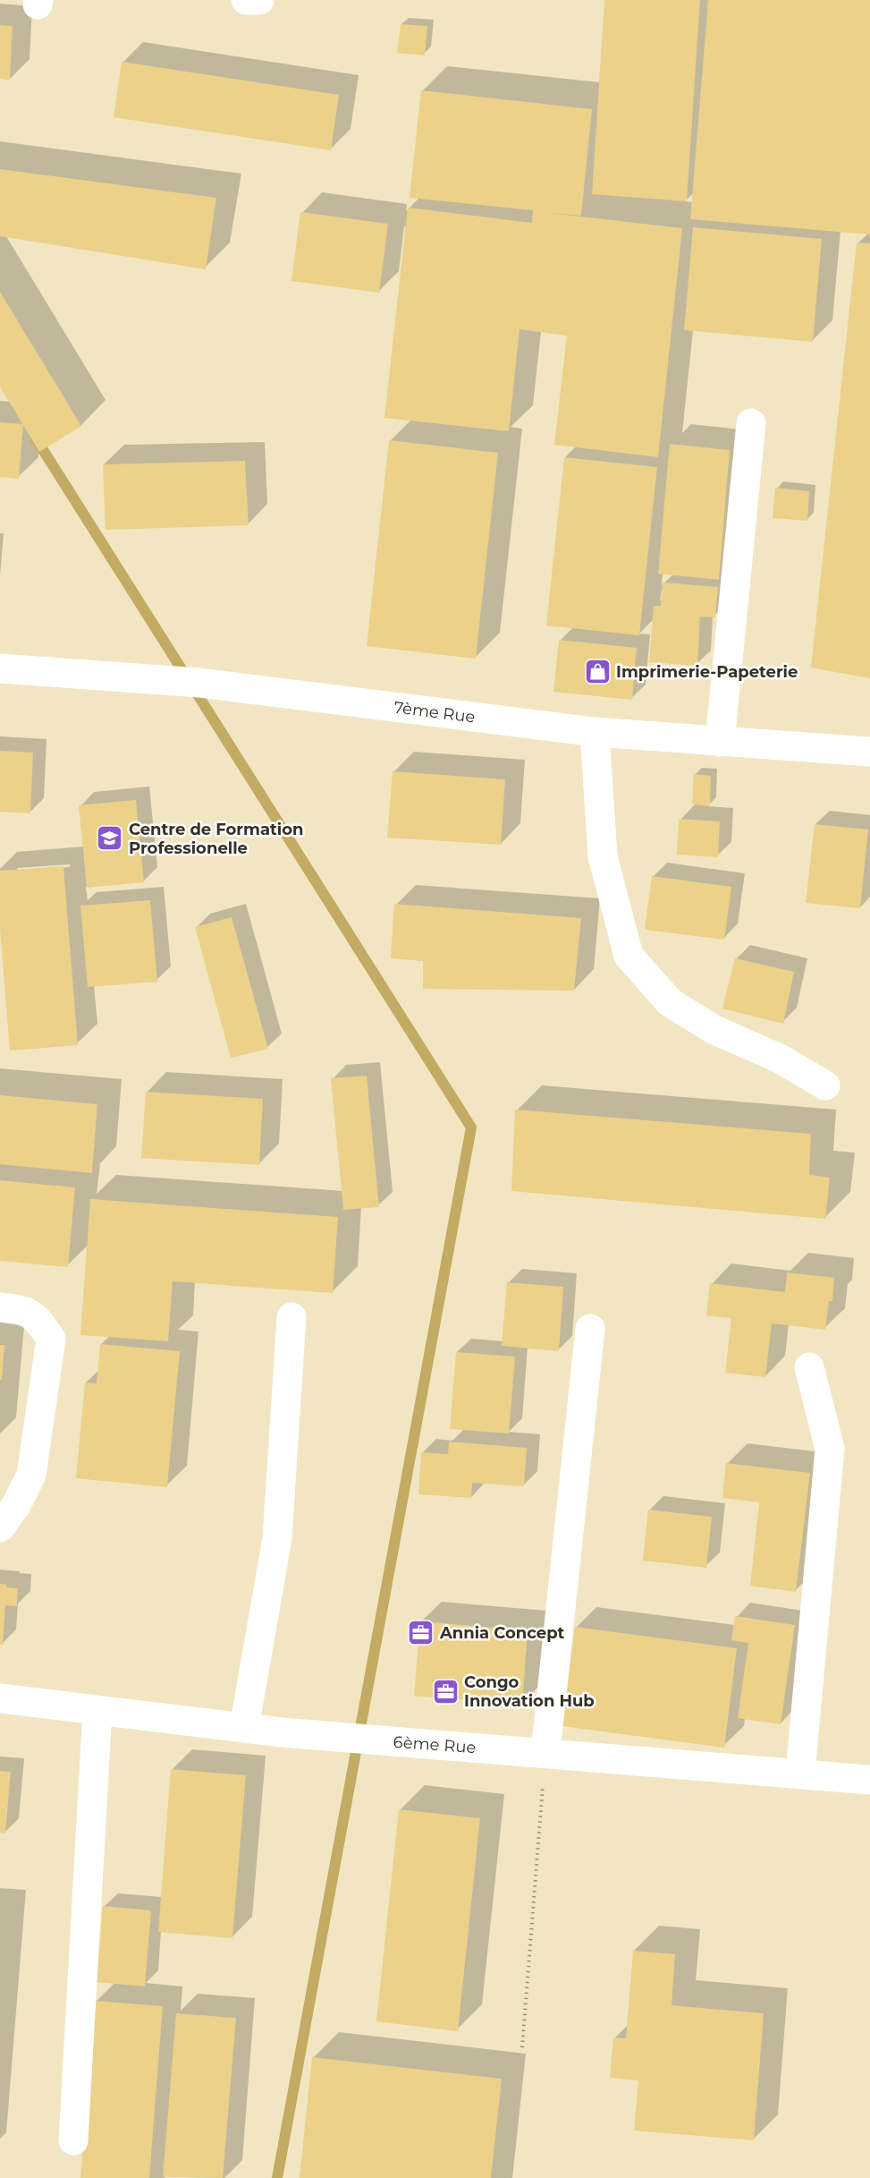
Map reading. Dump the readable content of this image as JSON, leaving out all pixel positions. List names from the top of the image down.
{
  "streets": {
    "street": ["7ème Rue", "6ème Rue"]
  },
  "places": {
    "shop": ["Imprimerie-Papeterie"],
    "school or university": ["Centre de Formation Professionelle"],
    "office": ["Annia Concept", "Congo Innovation Hub"]
  }
}
